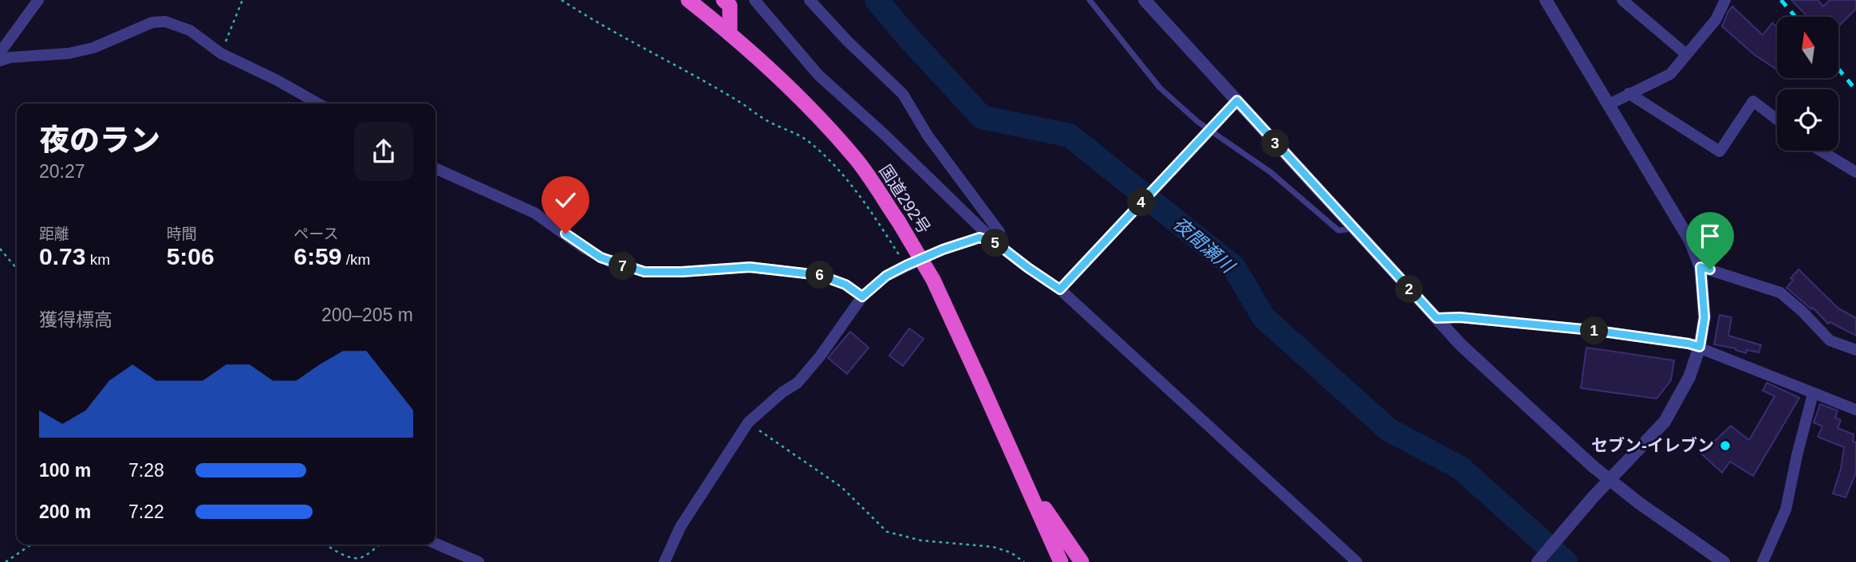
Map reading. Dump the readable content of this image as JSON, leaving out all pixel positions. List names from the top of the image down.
{
  "streets": {
    "highway": ["国道292号"]
  },
  "water": ["夜間瀬川"],
  "places": ["セブン-イレブン"],
  "north": "top",
  "page": {
    "heading": ["夜のラン", "20:27"],
    "pins": [
      "3",
      "4",
      "5",
      "7",
      "6",
      "2",
      "1"
    ],
    "stats": [
      ["距離", "0.73 km"],
      ["時間", "5:06"],
      ["ペース", "6:59 /km"]
    ],
    "chart": ["獲得標高", "200–205 m"],
    "list": [
      {
        "name": "100 m",
        "note": "7:28"
      },
      {
        "name": "200 m",
        "note": "7:22"
      }
    ]
  }
}
